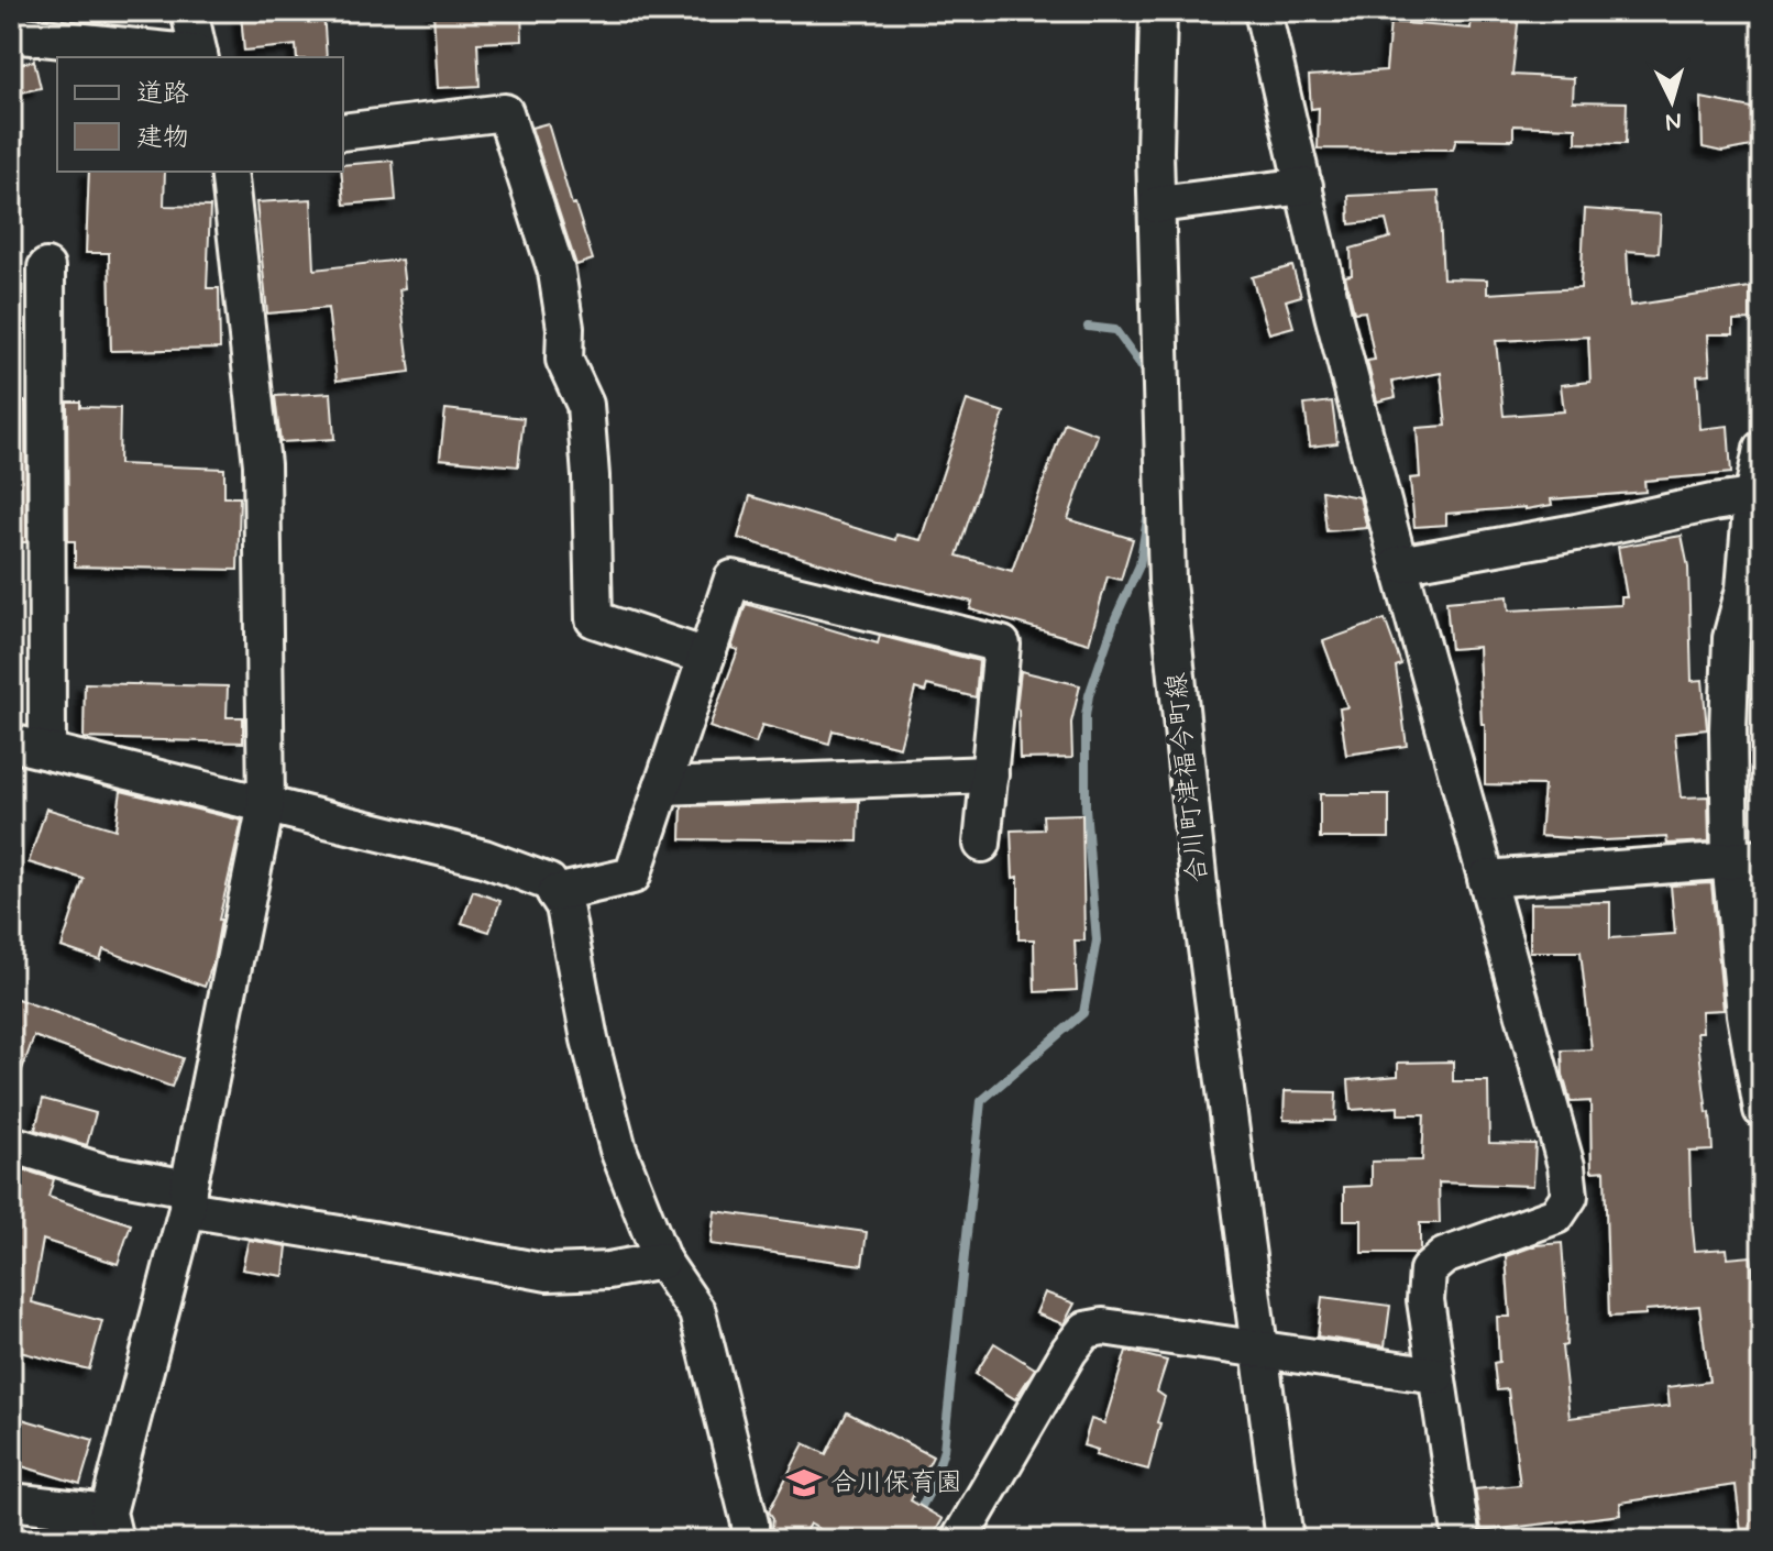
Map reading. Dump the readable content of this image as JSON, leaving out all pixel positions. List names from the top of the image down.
{
  "streets": {
    "street": ["合川町津福今町線"]
  },
  "places": {
    "school or university": ["合川保育園"]
  },
  "legend": ["道路", "建物"],
  "north": "bottom"
}
